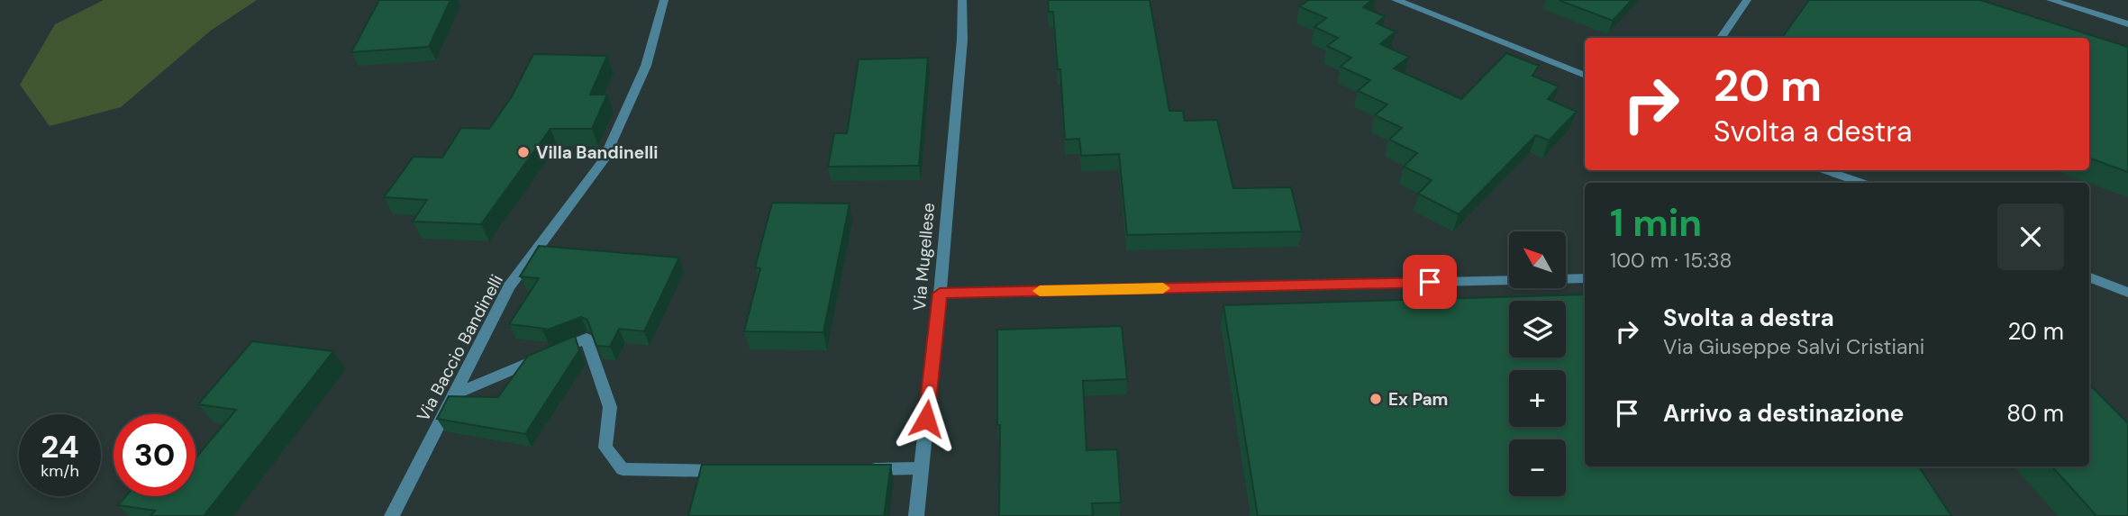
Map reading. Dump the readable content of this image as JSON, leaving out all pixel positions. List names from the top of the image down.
{
  "streets": {
    "street": ["Via Mugellese", "Via Baccio Bandinelli"]
  },
  "places": ["Villa Bandinelli", "Ex Pam"],
  "north": "top left",
  "page": {
    "turn": ["20 m", "Svolta a destra"],
    "heading": ["1 min", "100 m · 15:38"],
    "map_buttons": ["+", "−"],
    "list": [
      {
        "name": "Svolta a destra",
        "note": "Via Giuseppe Salvi Cristiani",
        "value": "20 m"
      },
      {
        "name": "Arrivo a destinazione",
        "value": "80 m"
      }
    ],
    "speed": "24 km/h",
    "limit": "30"
  }
}
